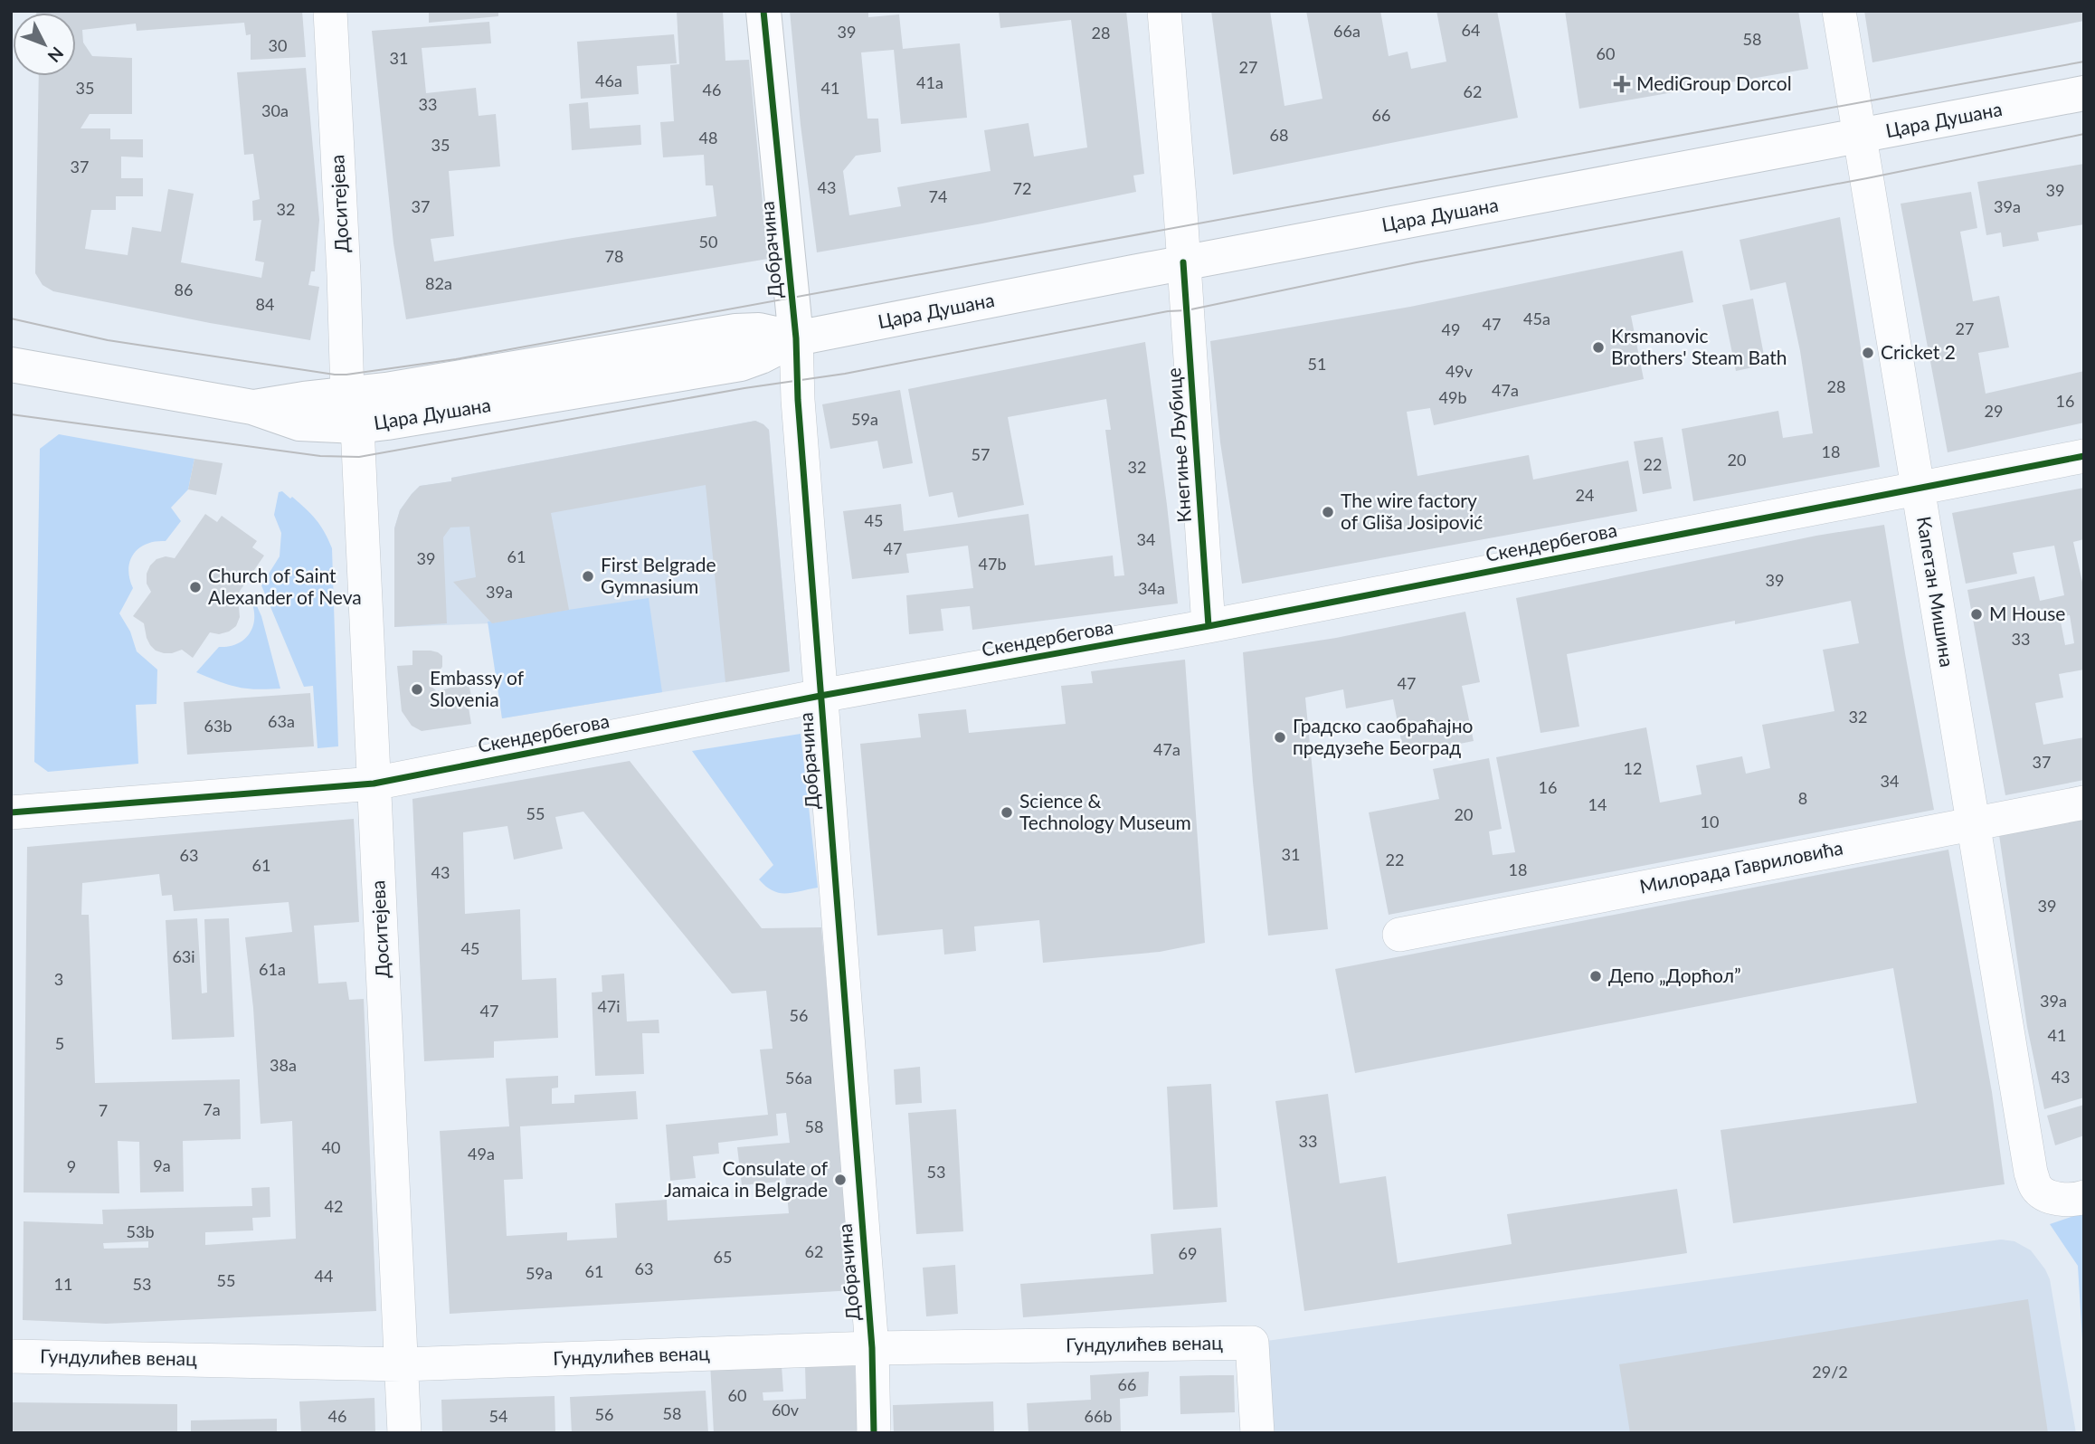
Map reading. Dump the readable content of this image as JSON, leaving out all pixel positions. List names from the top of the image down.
{
  "streets": {
    "main road": ["Цара Душана", "Добрачина"],
    "street": [
      "Доситејева",
      "Кнегиње Љубице",
      "Скендербегова",
      "Капетан Мишина",
      "Милорада Гавриловића",
      "Гундулићев венац"
    ]
  },
  "crossings": [
    ["Цара Душана", "Доситејева"],
    ["Цара Душана", "Добрачина"],
    ["Цара Душана", "Кнегиње Љубице"],
    ["Цара Душана", "Капетан Мишина"],
    ["Доситејева", "Скендербегова"],
    ["Доситејева", "Гундулићев венац"],
    ["Добрачина", "Скендербегова"],
    ["Добрачина", "Гундулићев венац"],
    ["Кнегиње Љубице", "Скендербегова"],
    ["Скендербегова", "Капетан Мишина"],
    ["Капетан Мишина", "Милорада Гавриловића"]
  ],
  "places": {
    "health": ["MediGroup Dorcol"],
    "other": [
      "Krsmanovic Brothers' Steam Bath",
      "Cricket 2",
      "The wire factory of Gliša Josipović",
      "First Belgrade Gymnasium",
      "Church of Saint Alexander of Neva",
      "M House",
      "Embassy of Slovenia",
      "Градско саобраћајно предузеће Београд",
      "Science & Technology Museum",
      "Депо „Дорћол”",
      "Consulate of Jamaica in Belgrade"
    ]
  },
  "house_numbers": [
    "64",
    "66a",
    "39",
    "28",
    "58",
    "30",
    "60",
    "31",
    "27",
    "46a",
    "41a",
    "35",
    "41",
    "46",
    "62",
    "33",
    "30a",
    "66",
    "68",
    "48",
    "35",
    "37",
    "43",
    "72",
    "39",
    "74",
    "37",
    "39a",
    "32",
    "50",
    "78",
    "82a",
    "86",
    "84",
    "45a",
    "47",
    "27",
    "49",
    "51",
    "49v",
    "28",
    "47a",
    "49b",
    "16",
    "29",
    "59a",
    "18",
    "57",
    "20",
    "22",
    "32",
    "24",
    "45",
    "34",
    "47",
    "61",
    "39",
    "47b",
    "39",
    "34a",
    "39a",
    "33",
    "47",
    "32",
    "63a",
    "63b",
    "47a",
    "37",
    "12",
    "34",
    "16",
    "8",
    "14",
    "55",
    "20",
    "10",
    "31",
    "63",
    "22",
    "61",
    "18",
    "43",
    "39",
    "45",
    "63i",
    "61a",
    "3",
    "39a",
    "47i",
    "47",
    "56",
    "41",
    "5",
    "38a",
    "43",
    "56a",
    "7a",
    "7",
    "58",
    "33",
    "40",
    "49a",
    "9a",
    "9",
    "53",
    "42",
    "53b",
    "62",
    "69",
    "65",
    "63",
    "61",
    "59a",
    "44",
    "55",
    "11",
    "53",
    "29/2",
    "66",
    "60",
    "60v",
    "58",
    "56",
    "46",
    "54",
    "66b"
  ],
  "north": "bottom right"
}
